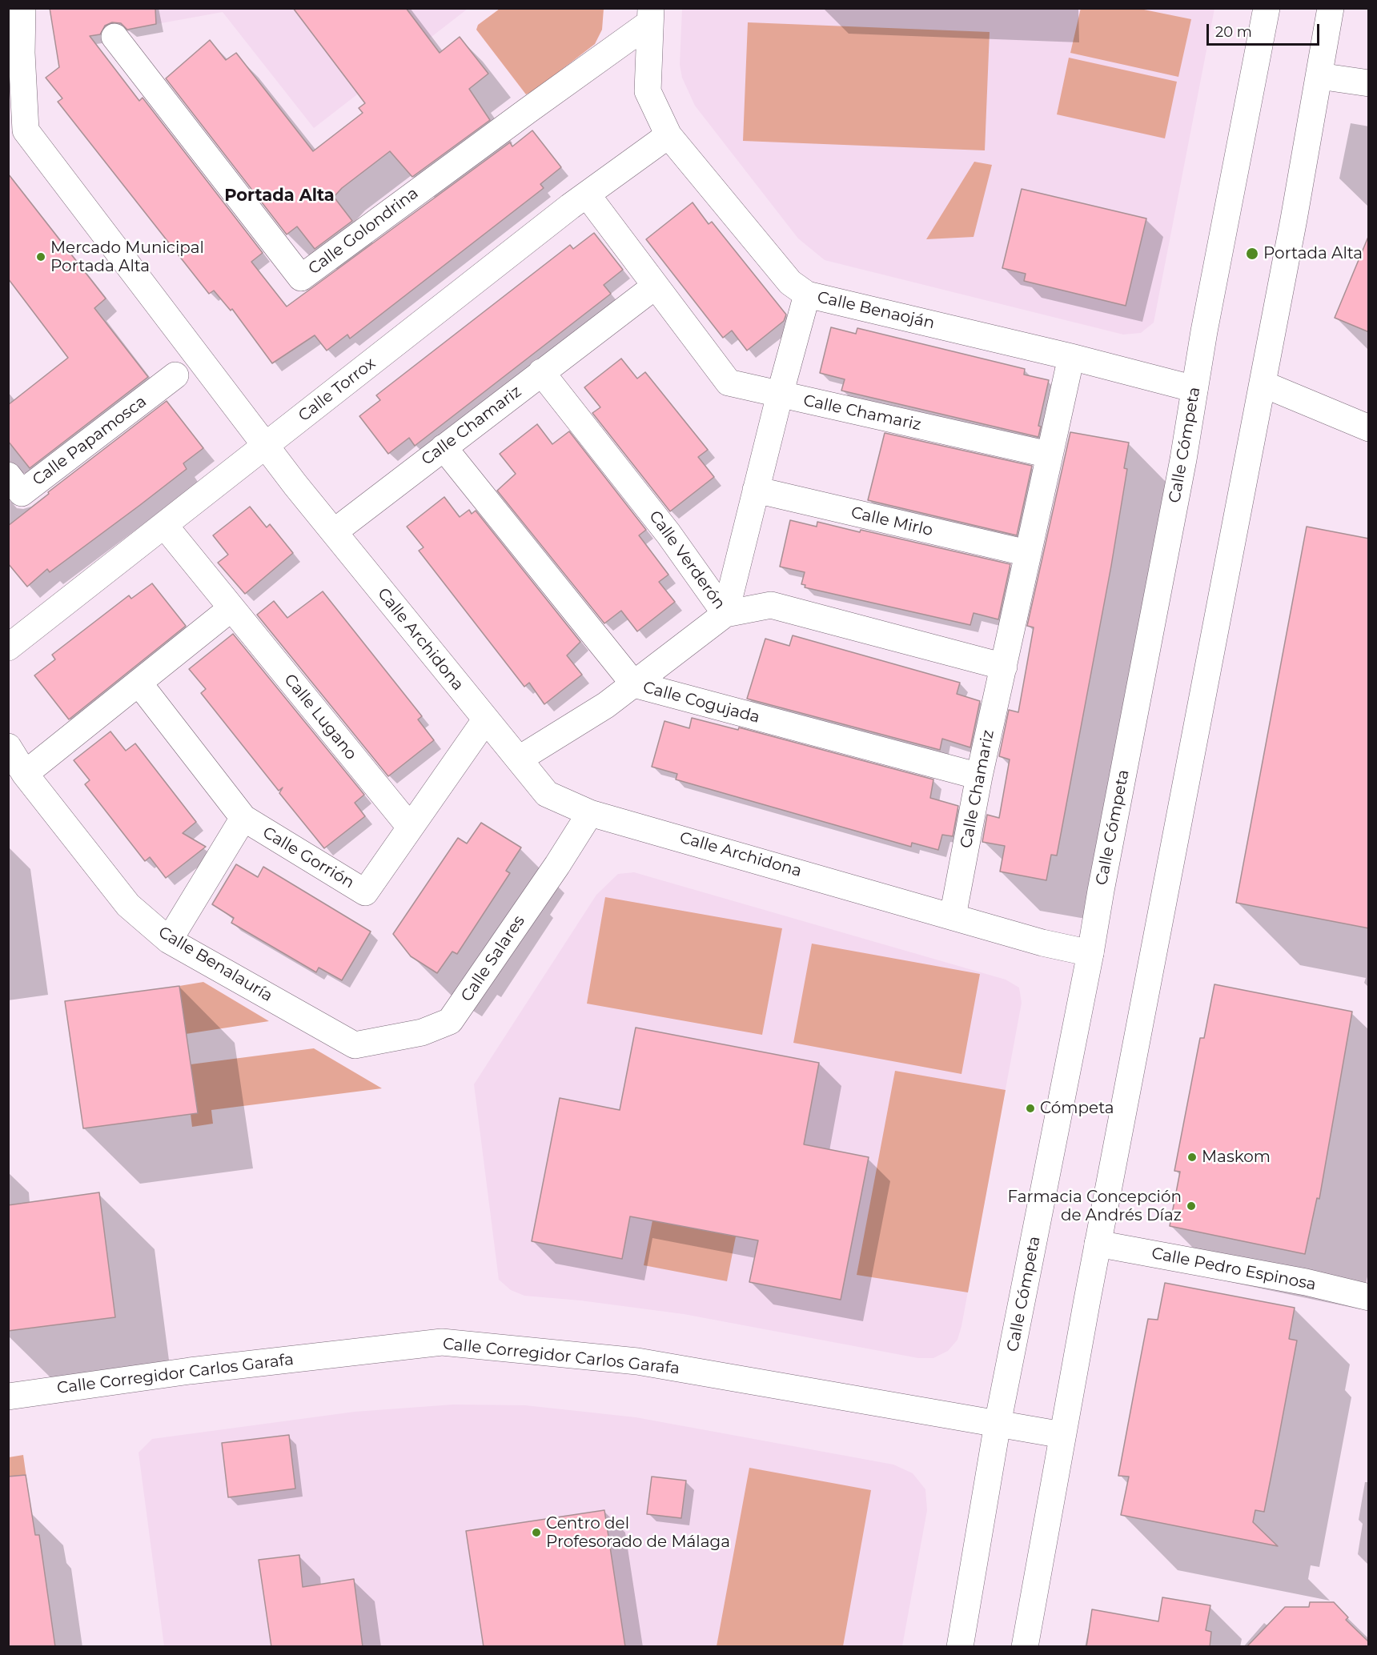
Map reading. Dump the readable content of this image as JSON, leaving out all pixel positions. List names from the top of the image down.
{
  "streets": {
    "street": [
      "Calle Golondrina",
      "Calle Benaoján",
      "Calle Torrox",
      "Calle Chamariz",
      "Calle Papamosca",
      "Calle Cómpeta",
      "Calle Mirlo",
      "Calle Verderón",
      "Calle Archidona",
      "Calle Cogujada",
      "Calle Lugano",
      "Calle Gorrión",
      "Calle Salares",
      "Calle Benalauría",
      "Calle Pedro Espinosa",
      "Calle Corregidor Carlos Garafa"
    ]
  },
  "crossings": [
    ["Calle Golondrina", "Calle Benaoján"],
    ["Calle Benaoján", "Calle Torrox"],
    ["Calle Benaoján", "Calle Cómpeta"],
    ["Calle Torrox", "Calle Archidona"],
    ["Calle Torrox", "Calle Lugano"],
    ["Calle Chamariz", "Calle Mirlo"],
    ["Calle Chamariz", "Calle Verderón"],
    ["Calle Chamariz", "Calle Archidona"],
    ["Calle Chamariz", "Calle Cogujada"],
    ["Calle Cómpeta", "Calle Archidona"],
    ["Calle Cómpeta", "Calle Corregidor Carlos Garafa"],
    ["Calle Archidona", "Calle Gorrión"],
    ["Calle Archidona", "Calle Salares"],
    ["Calle Lugano", "Calle Gorrión"],
    ["Calle Salares", "Calle Benalauría"]
  ],
  "districts": ["Portada Alta"],
  "places": [
    "Portada Alta",
    "Mercado Municipal Portada Alta",
    "Cómpeta",
    "Maskom",
    "Farmacia Concepción de Andrés Díaz",
    "Centro del Profesorado de Málaga"
  ],
  "scale_bar": "20 m"
}
